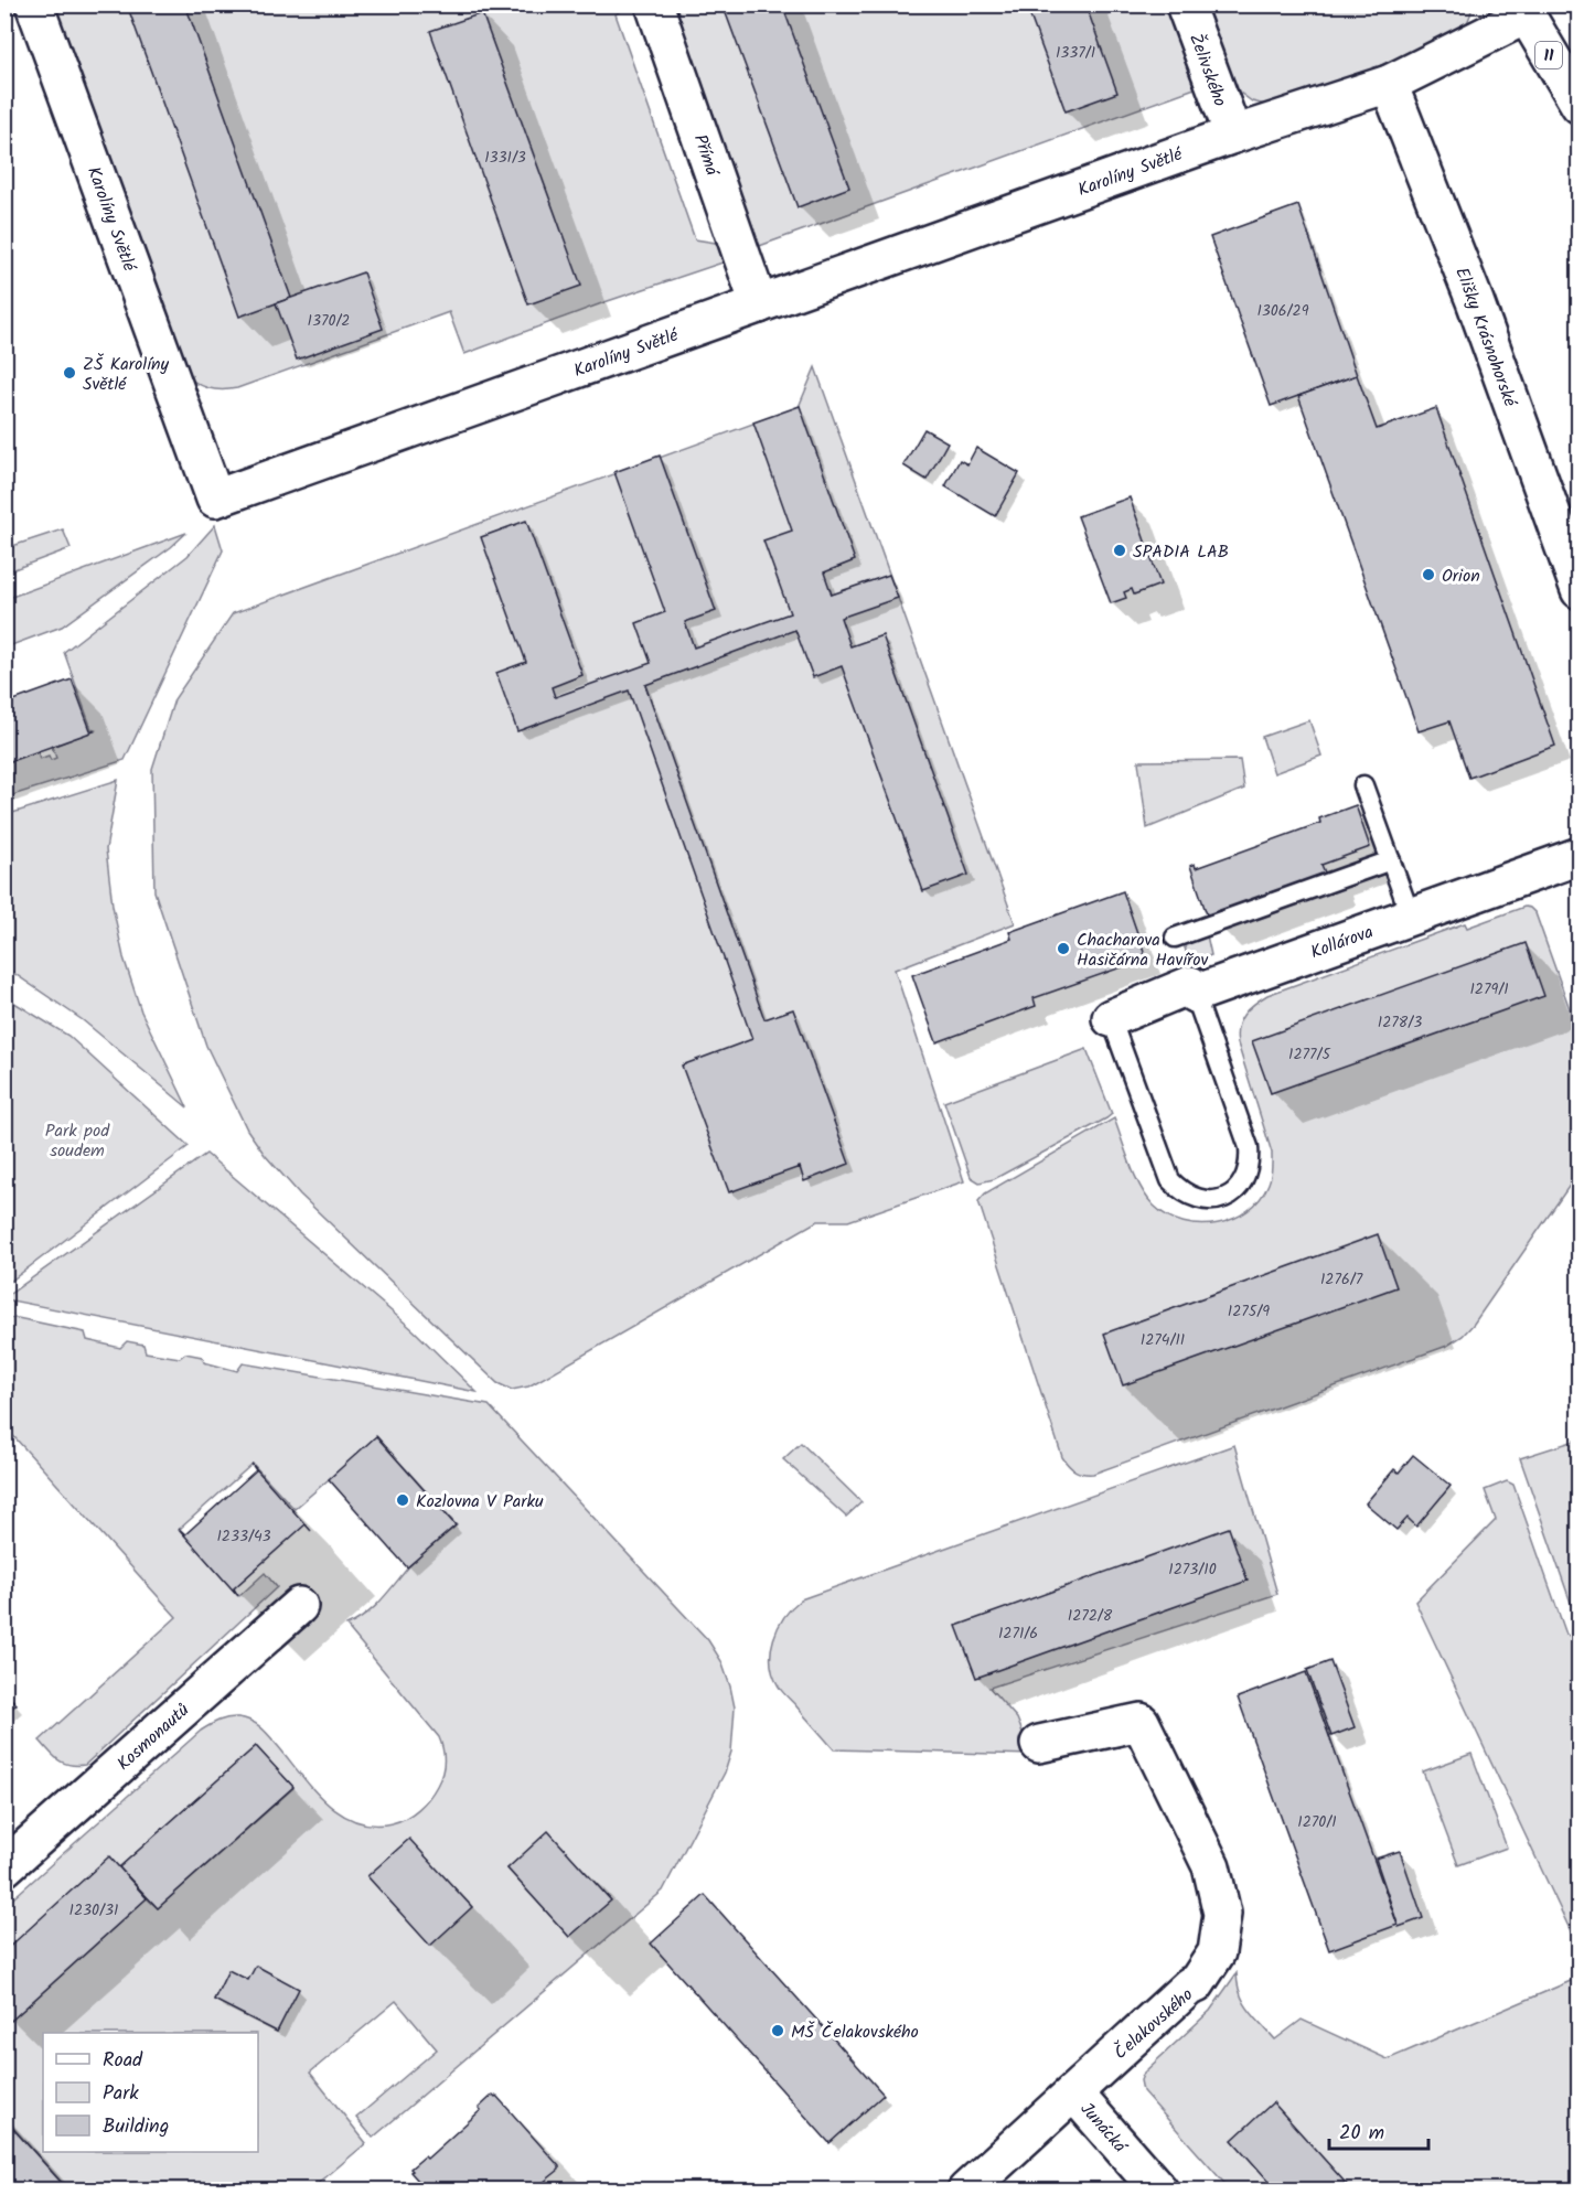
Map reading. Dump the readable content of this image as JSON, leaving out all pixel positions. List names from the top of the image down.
{
  "streets": {
    "street": [
      "11",
      "Želivského",
      "Přímá",
      "Karolíny Světlé",
      "Elišky Krásnohorské",
      "Kollárova",
      "Kosmonautů",
      "Čelakovského",
      "Junácká"
    ]
  },
  "crossings": [
    ["11", "Karolíny Světlé"],
    ["Želivského", "Karolíny Světlé"],
    ["Přímá", "Karolíny Světlé"],
    ["Karolíny Světlé", "Elišky Krásnohorské"],
    ["Čelakovského", "Junácká"]
  ],
  "parks": ["Park pod soudem"],
  "places": [
    "ZŠ Karolíny Světlé",
    "SPADIA LAB",
    "Orion",
    "Chacharova Hasičárna Havířov",
    "Kozlovna V Parku",
    "MŠ Čelakovského"
  ],
  "house_numbers": [
    "1337/1",
    "1331/3",
    "1306/29",
    "1370/2",
    "1279/1",
    "1278/3",
    "1277/5",
    "1276/7",
    "1275/9",
    "1274/11",
    "1233/43",
    "1273/10",
    "1272/8",
    "1271/6",
    "1270/1",
    "1230/31"
  ],
  "legend": ["Road", "Park", "Building"],
  "scale_bar": "20 m"
}
